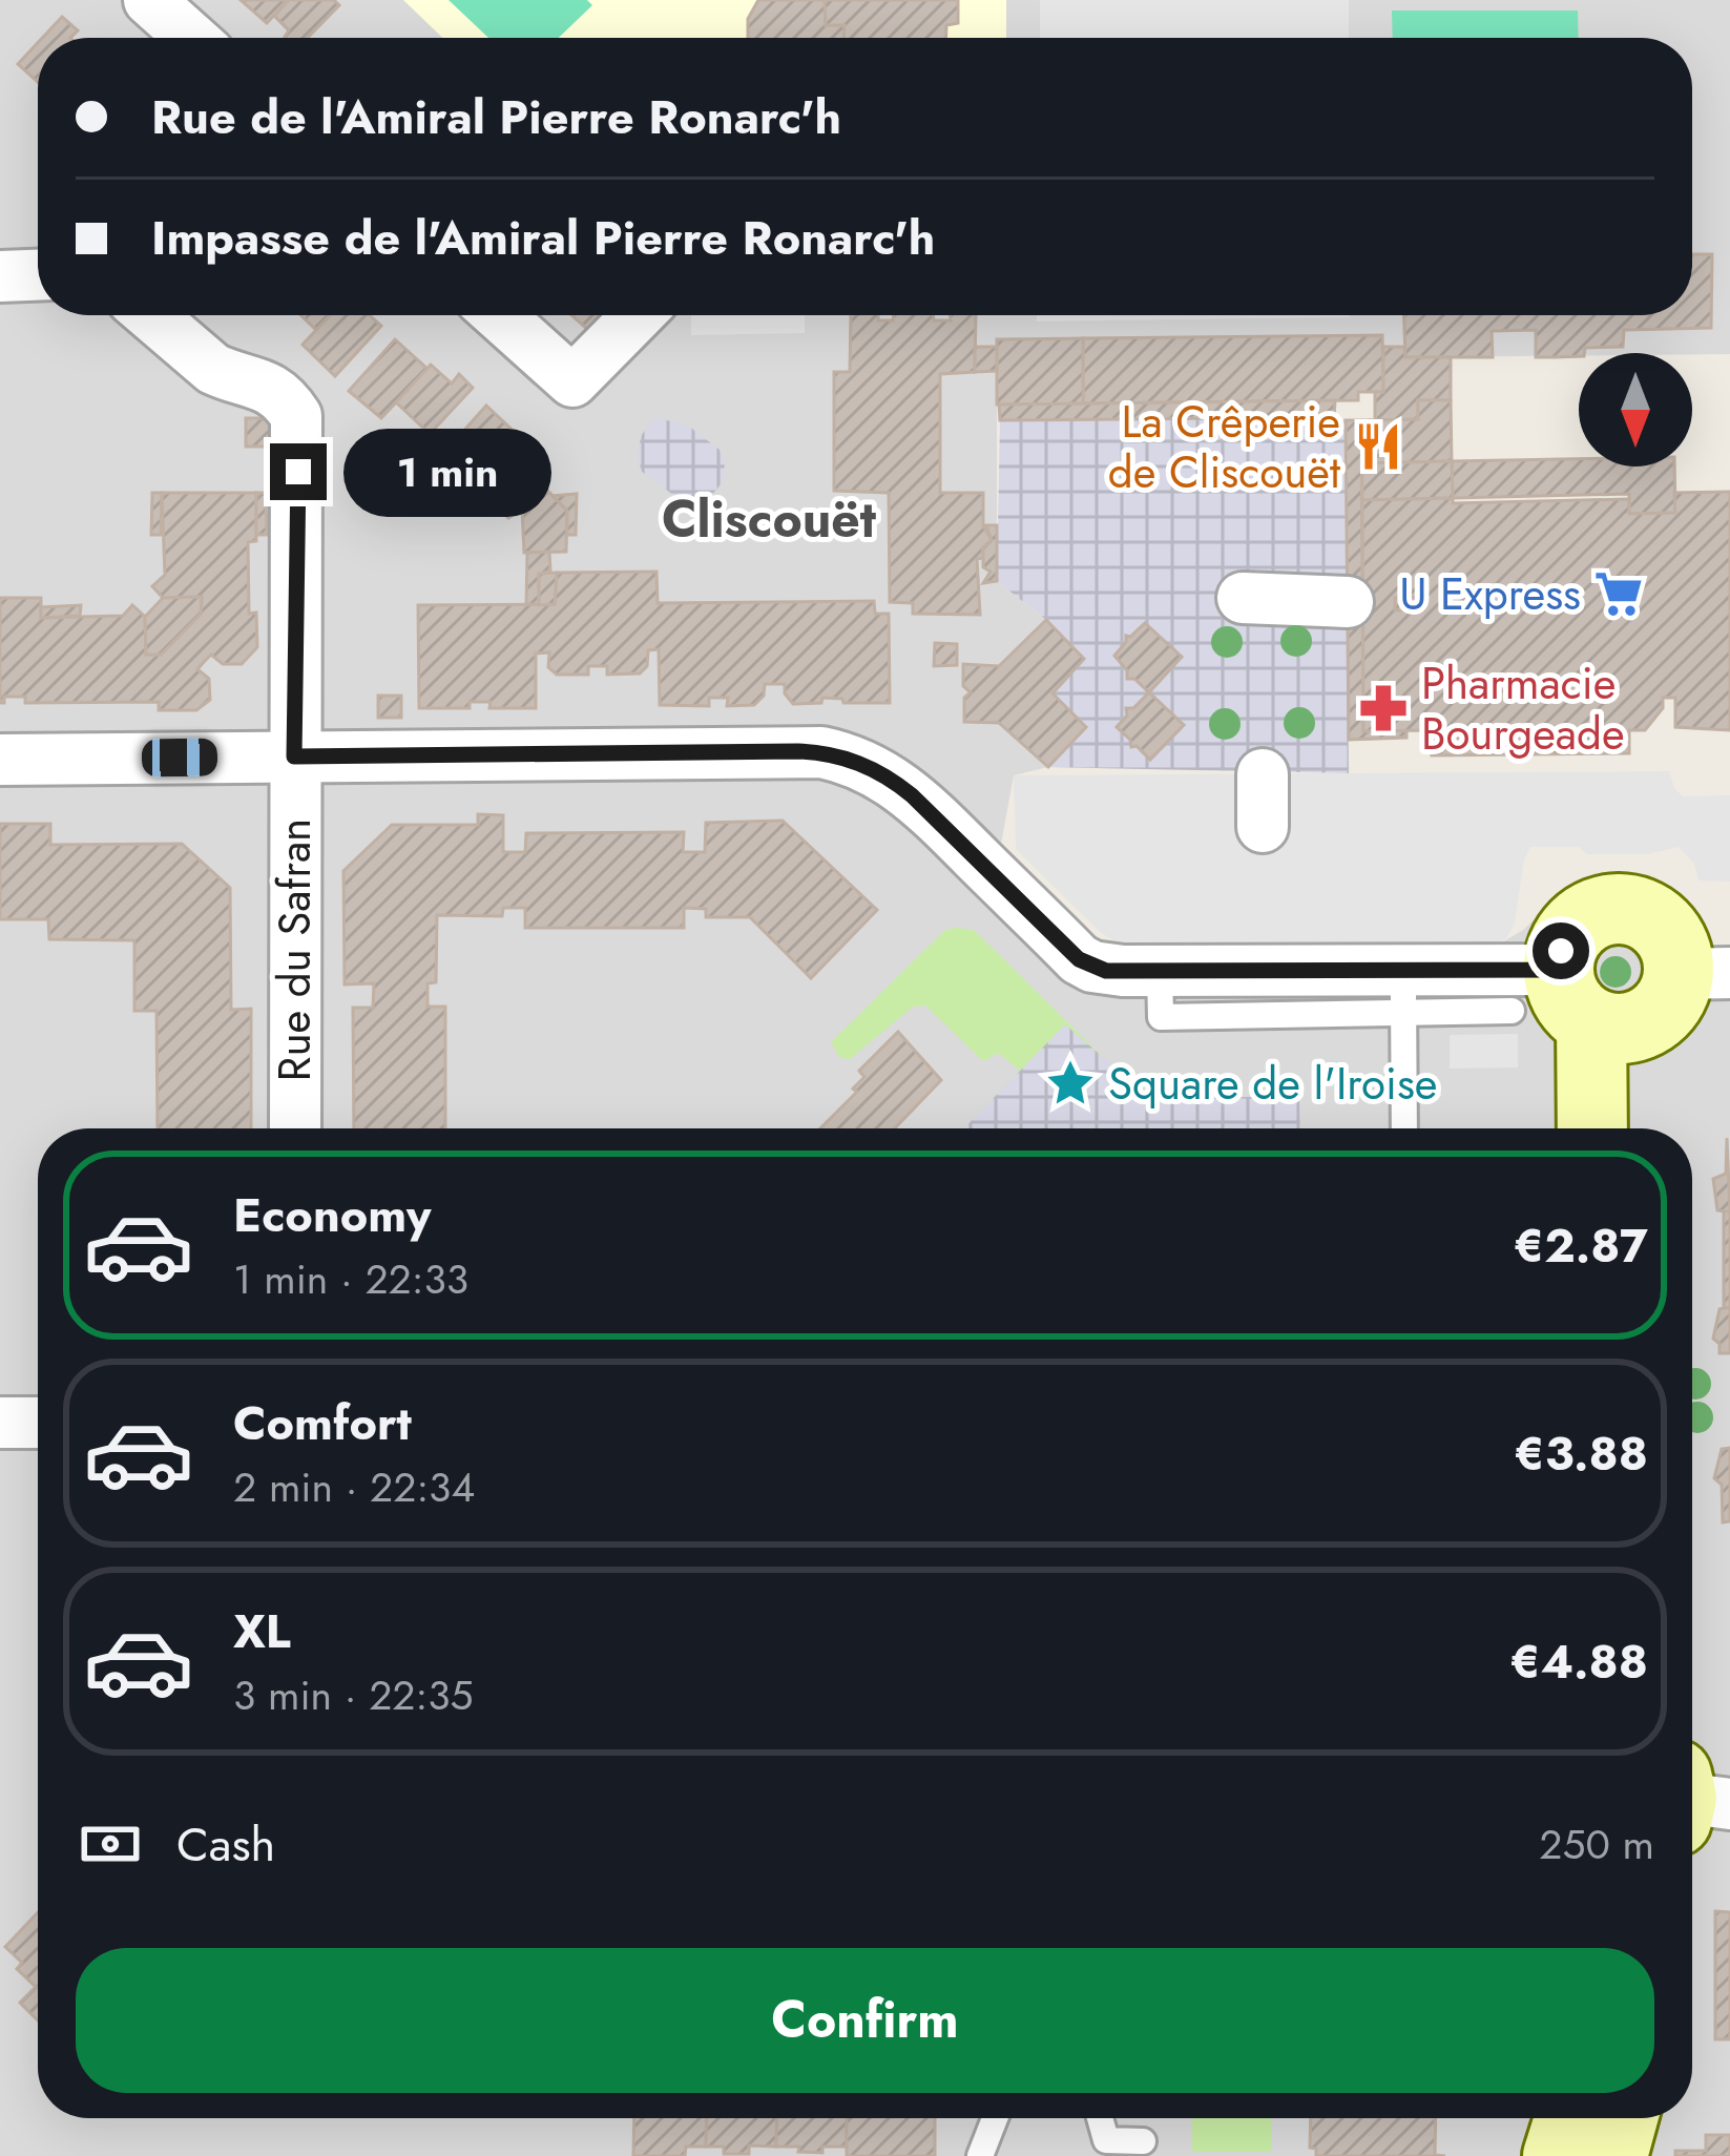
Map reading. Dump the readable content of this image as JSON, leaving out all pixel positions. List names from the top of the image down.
{
  "streets": {
    "street": ["Rue du Safran"]
  },
  "districts": ["Cliscouët"],
  "places": {
    "restaurant": ["La Crêperie de Cliscouët"],
    "supermarket": ["U Express"],
    "pharmacy": ["Pharmacie Bourgeade"],
    "place": ["Square de l'Iroise"]
  },
  "north": "bottom",
  "page": {
    "banner": ["Rue de l'Amiral Pierre Ronarc'h", "Impasse de l'Amiral Pierre Ronarc'h"],
    "bubble": "1 min",
    "list": [
      {
        "name": "Economy",
        "note": "1 min · 22:33",
        "value": "€2.87"
      },
      {
        "name": "Comfort",
        "note": "2 min · 22:34",
        "value": "€3.88"
      },
      {
        "name": "XL",
        "note": "3 min · 22:35",
        "value": "€4.88"
      }
    ],
    "pay": ["Cash", "250 m"],
    "buttons": "Confirm"
  }
}
